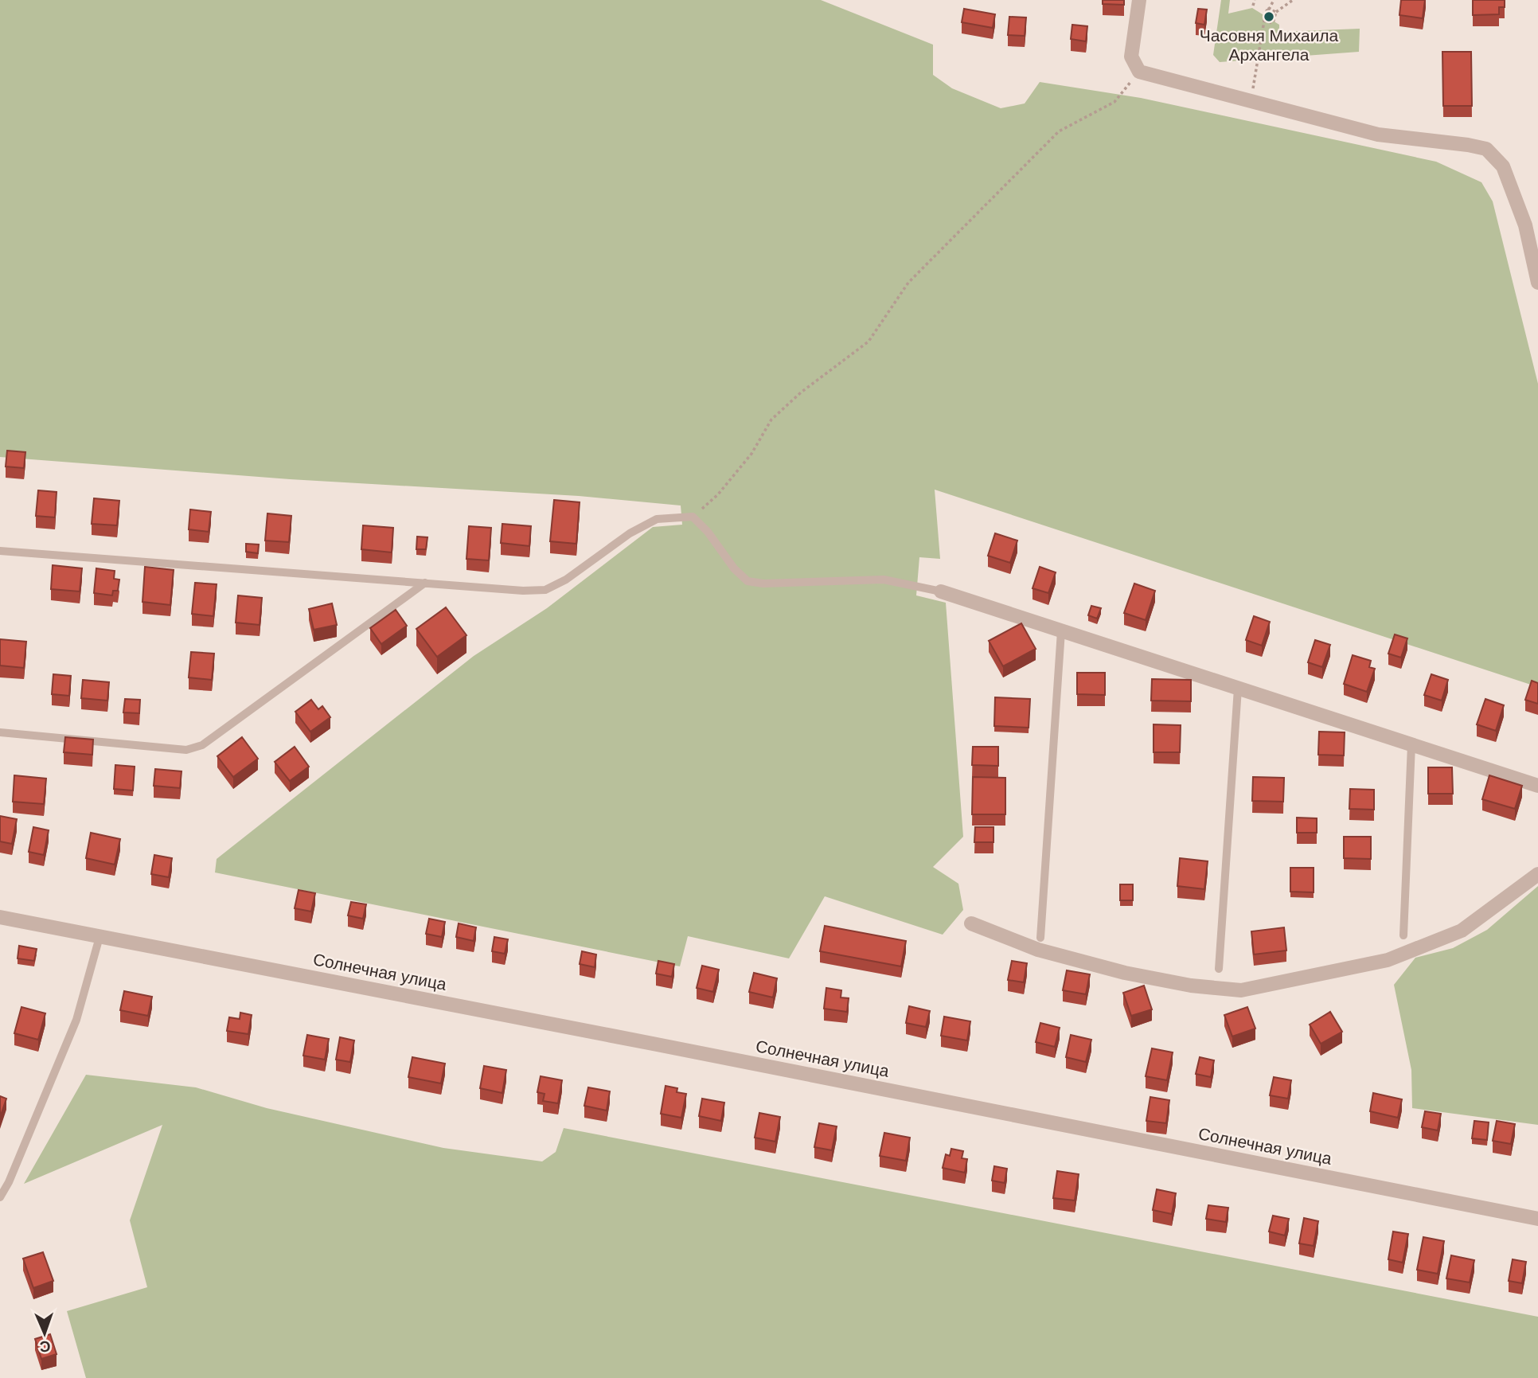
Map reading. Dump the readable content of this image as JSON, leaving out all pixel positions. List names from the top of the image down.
{
  "streets": {
    "street": ["Солнечная улица"]
  },
  "places": ["Часовня Михаила Архангела"],
  "north": "bottom"
}
